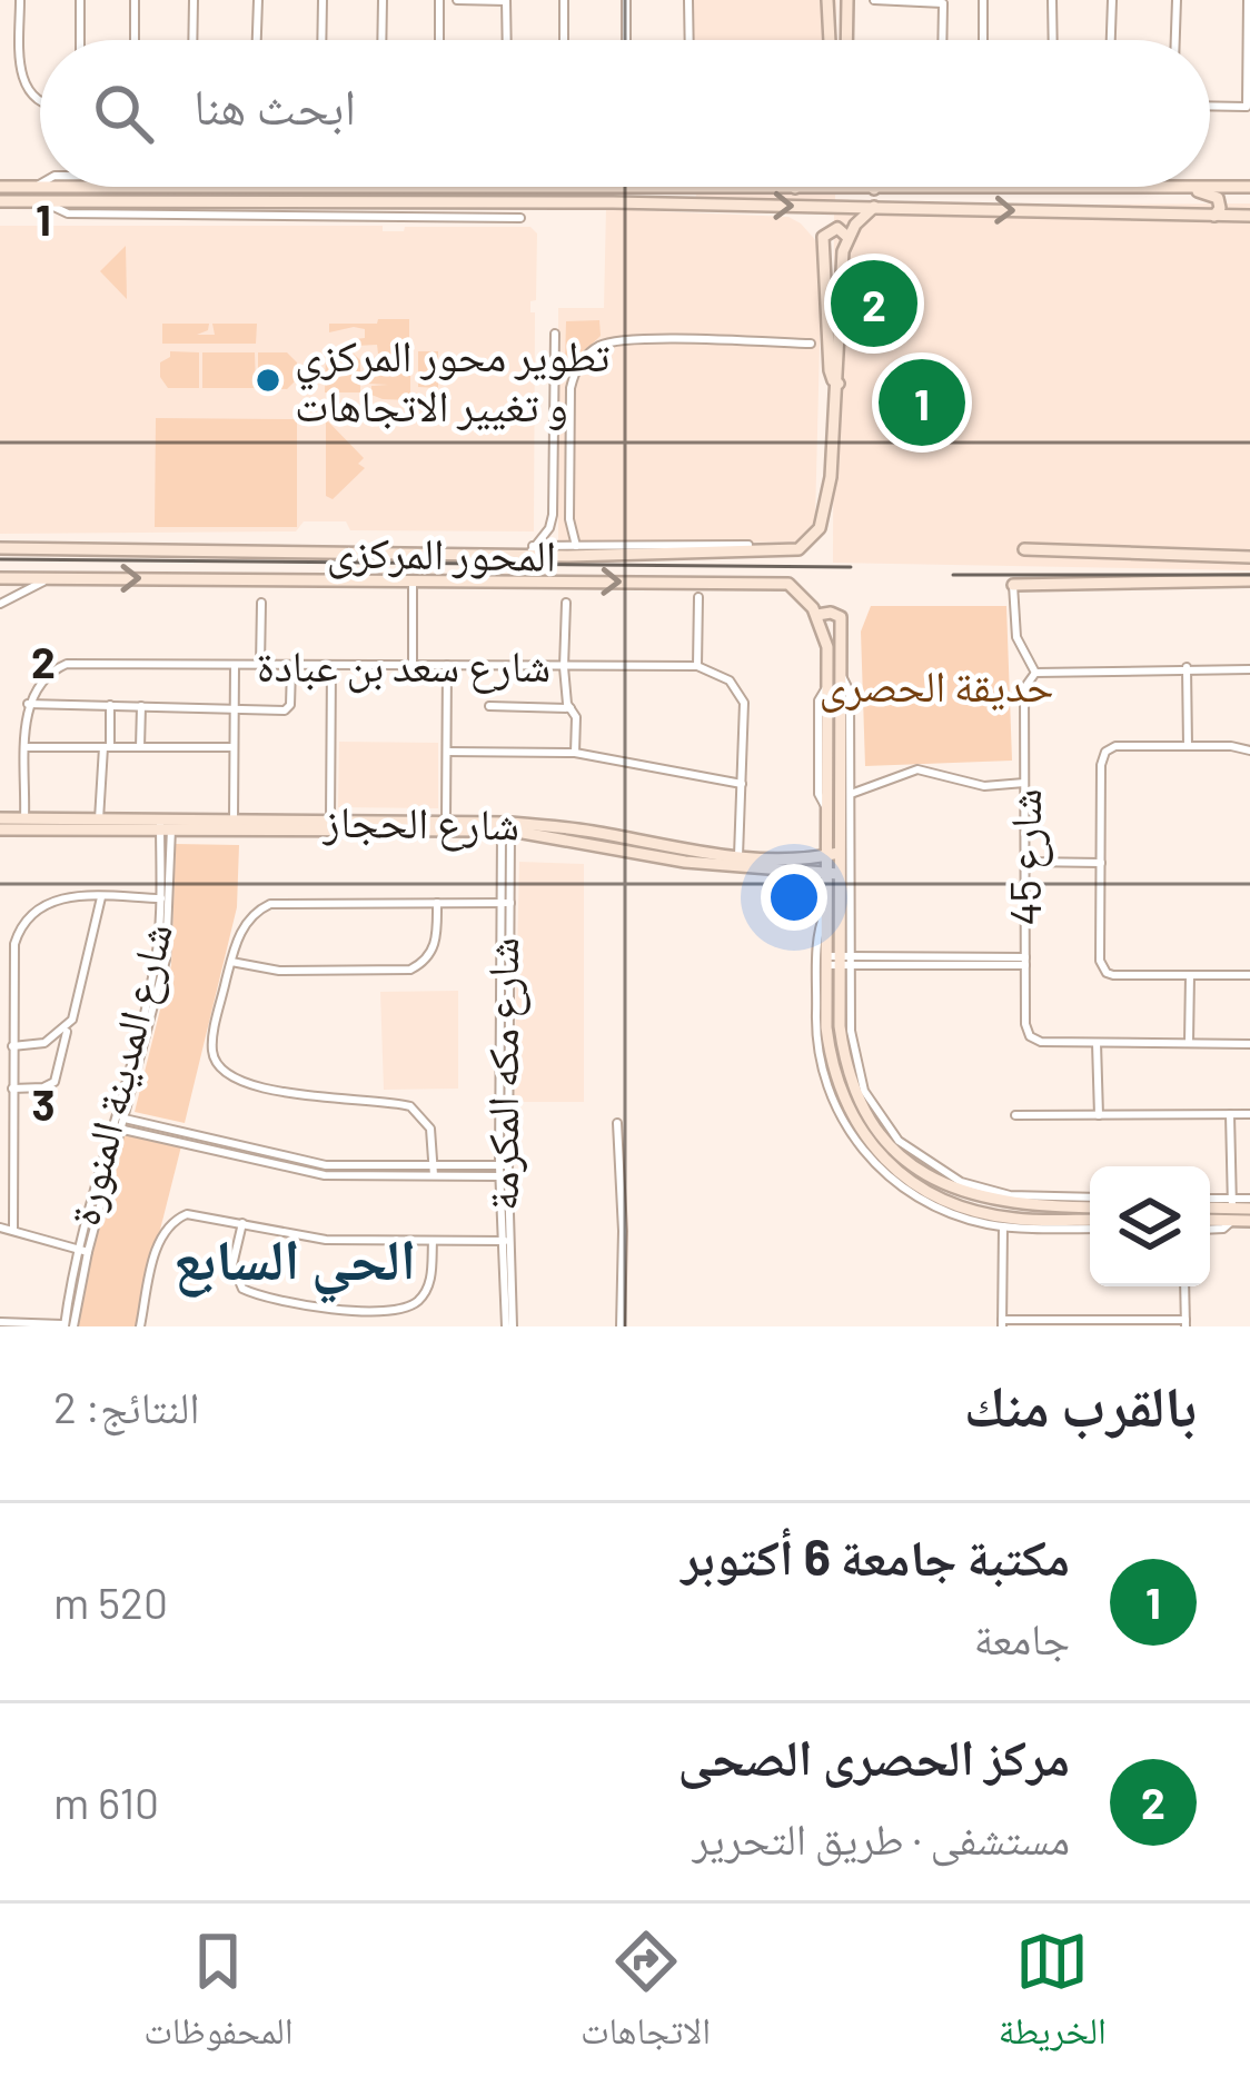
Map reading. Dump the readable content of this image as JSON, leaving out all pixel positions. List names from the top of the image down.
{
  "streets": {
    "main road": ["المحور المركزى", "شارع الحجاز"],
    "street": [
      "شارع سعد بن عبادة",
      "شارع 45",
      "شارع المدينة المنورة",
      "شارع مكه المكرمة"
    ]
  },
  "crossings": [
    ["شارع الحجاز", "شارع المدينة المنورة"],
    ["شارع الحجاز", "شارع مكه المكرمة"]
  ],
  "districts": ["الحي السابع"],
  "parks": ["حديقة الحصرى"],
  "places": ["تطوير محور المركزي و تغيير الاتجاهات"],
  "page": {
    "search": "ابحث هنا",
    "pins": ["2", "1"],
    "heading": ["بالقرب منك", "النتائج: 2"],
    "list": [
      {
        "mark": "1",
        "name": "مكتبة جامعة 6 أكتوبر",
        "note": "جامعة",
        "value": "520 m"
      },
      {
        "mark": "2",
        "name": "مركز الحصرى الصحى",
        "note": "مستشفى · طريق التحرير",
        "value": "610 m"
      }
    ],
    "nav": ["الخريطة", "الاتجاهات", "المحفوظات"]
  },
  "grid": {
    "rows": ["1", "2", "3"]
  }
}
